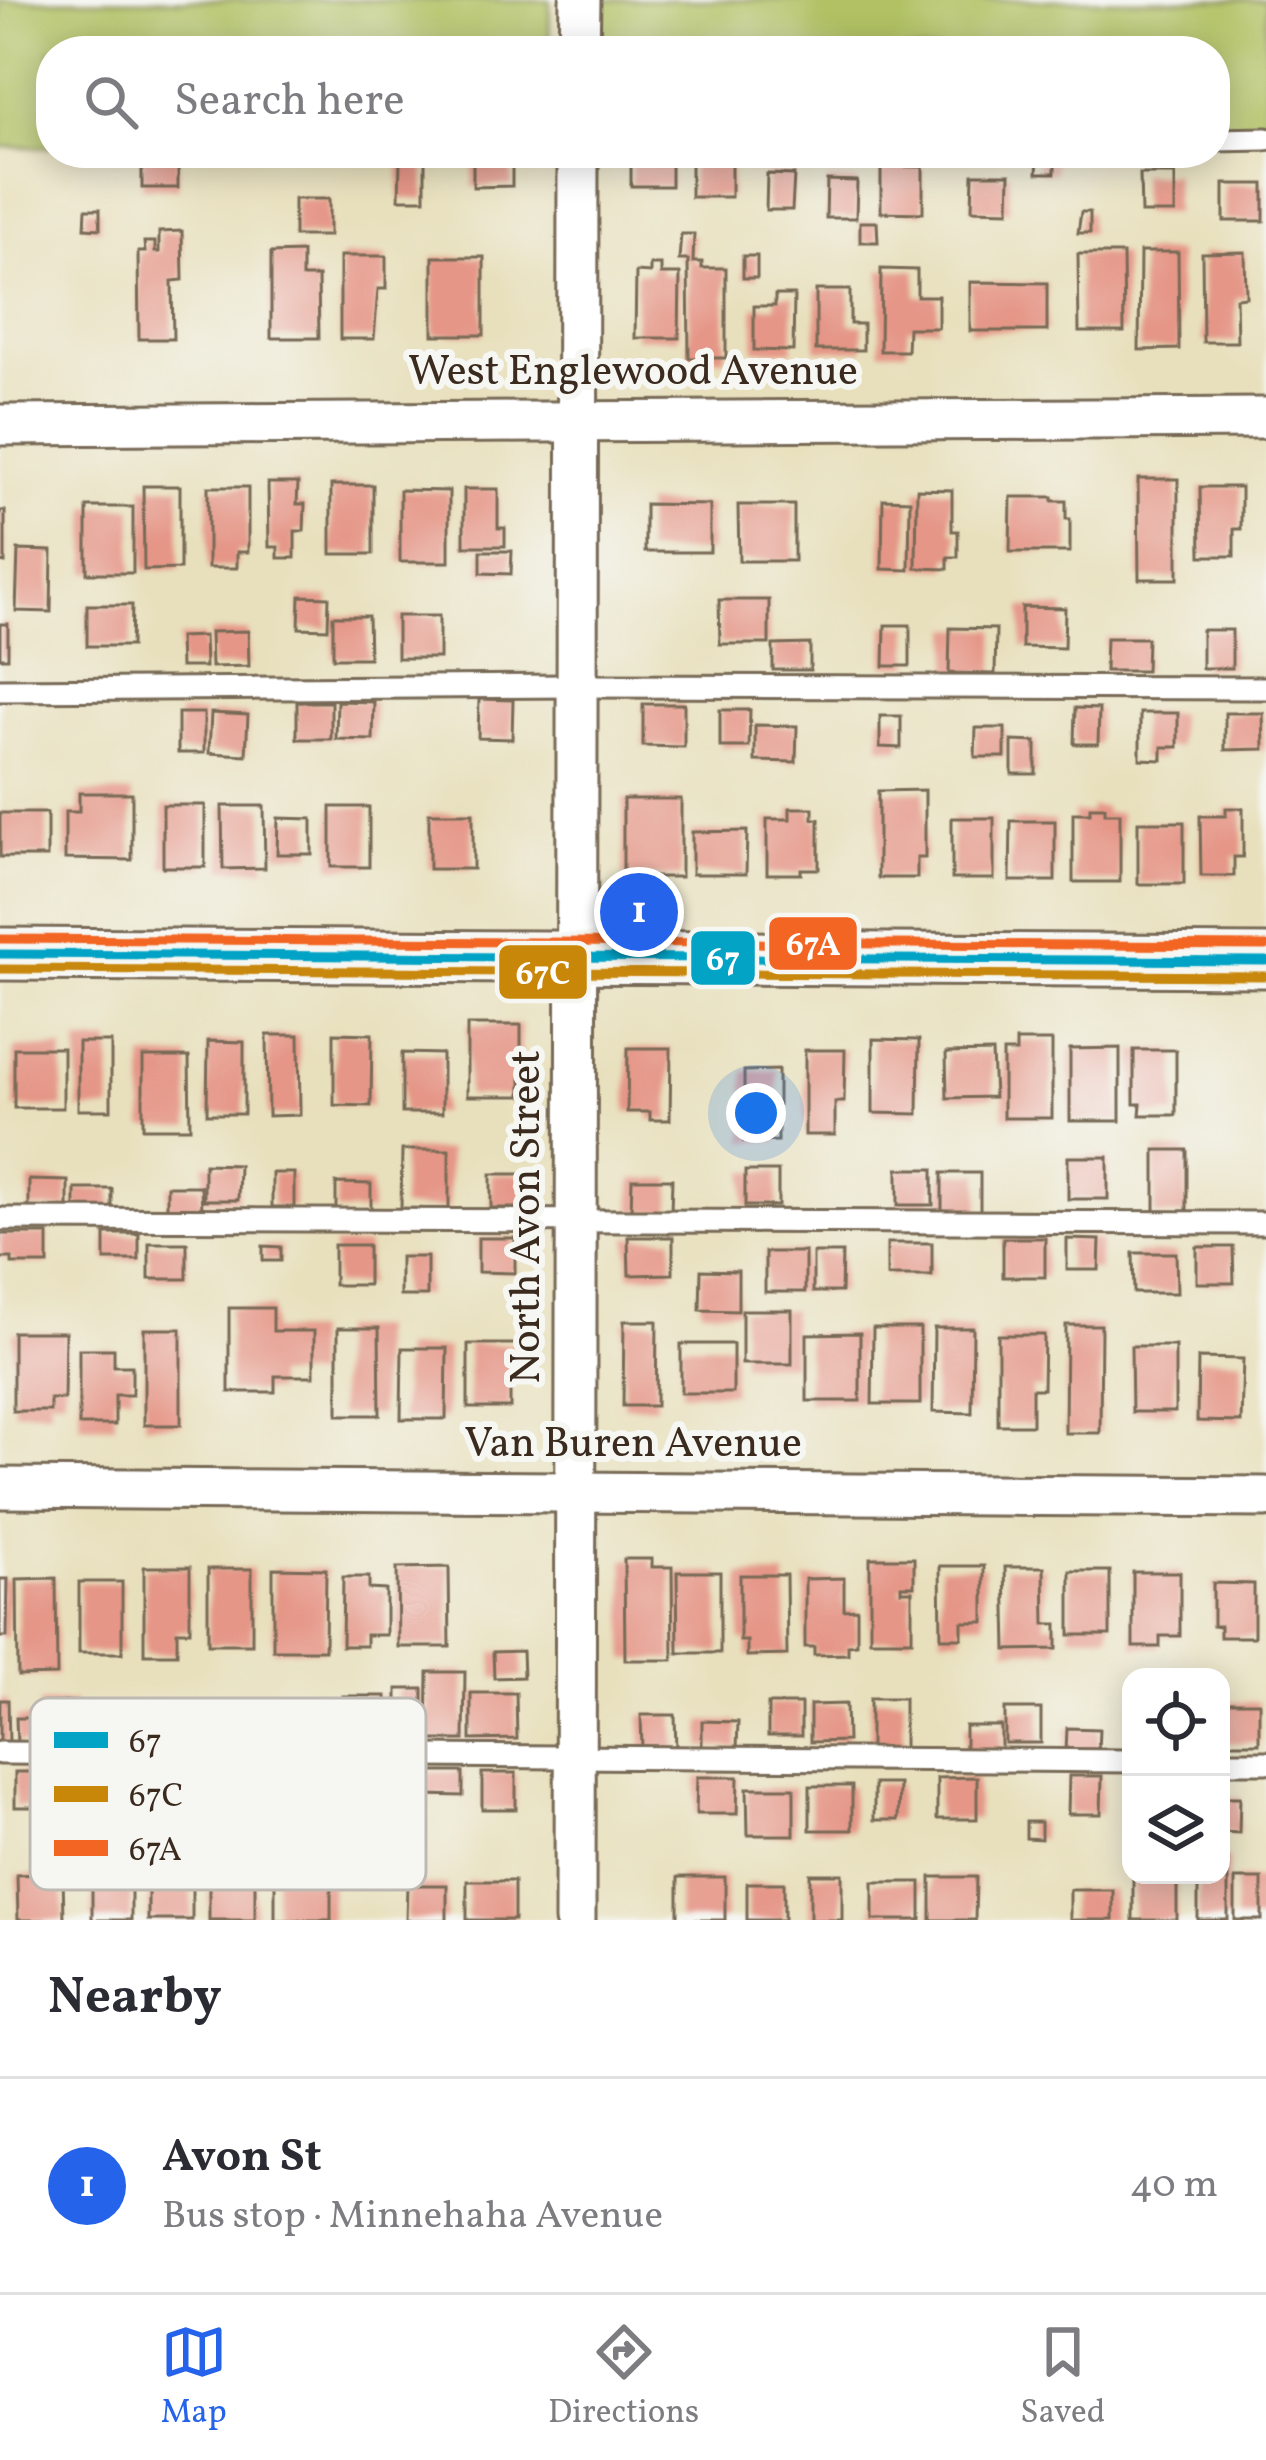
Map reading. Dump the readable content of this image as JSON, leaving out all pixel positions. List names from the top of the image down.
{
  "streets": {
    "street": ["West Englewood Avenue", "North Avon Street", "Van Buren Avenue"]
  },
  "crossings": [
    ["West Englewood Avenue", "North Avon Street"],
    ["North Avon Street", "Van Buren Avenue"]
  ],
  "lines": ["transit line 67A", "transit line 67", "transit line 67C"],
  "legend": ["67", "67C", "67A"],
  "page": {
    "search": "Search here",
    "pins": "1",
    "heading": "Nearby",
    "list": [
      {
        "mark": "1",
        "name": "Avon St",
        "note": "Bus stop · Minnehaha Avenue",
        "value": "40 m"
      }
    ],
    "nav": ["Map", "Directions", "Saved"]
  }
}
